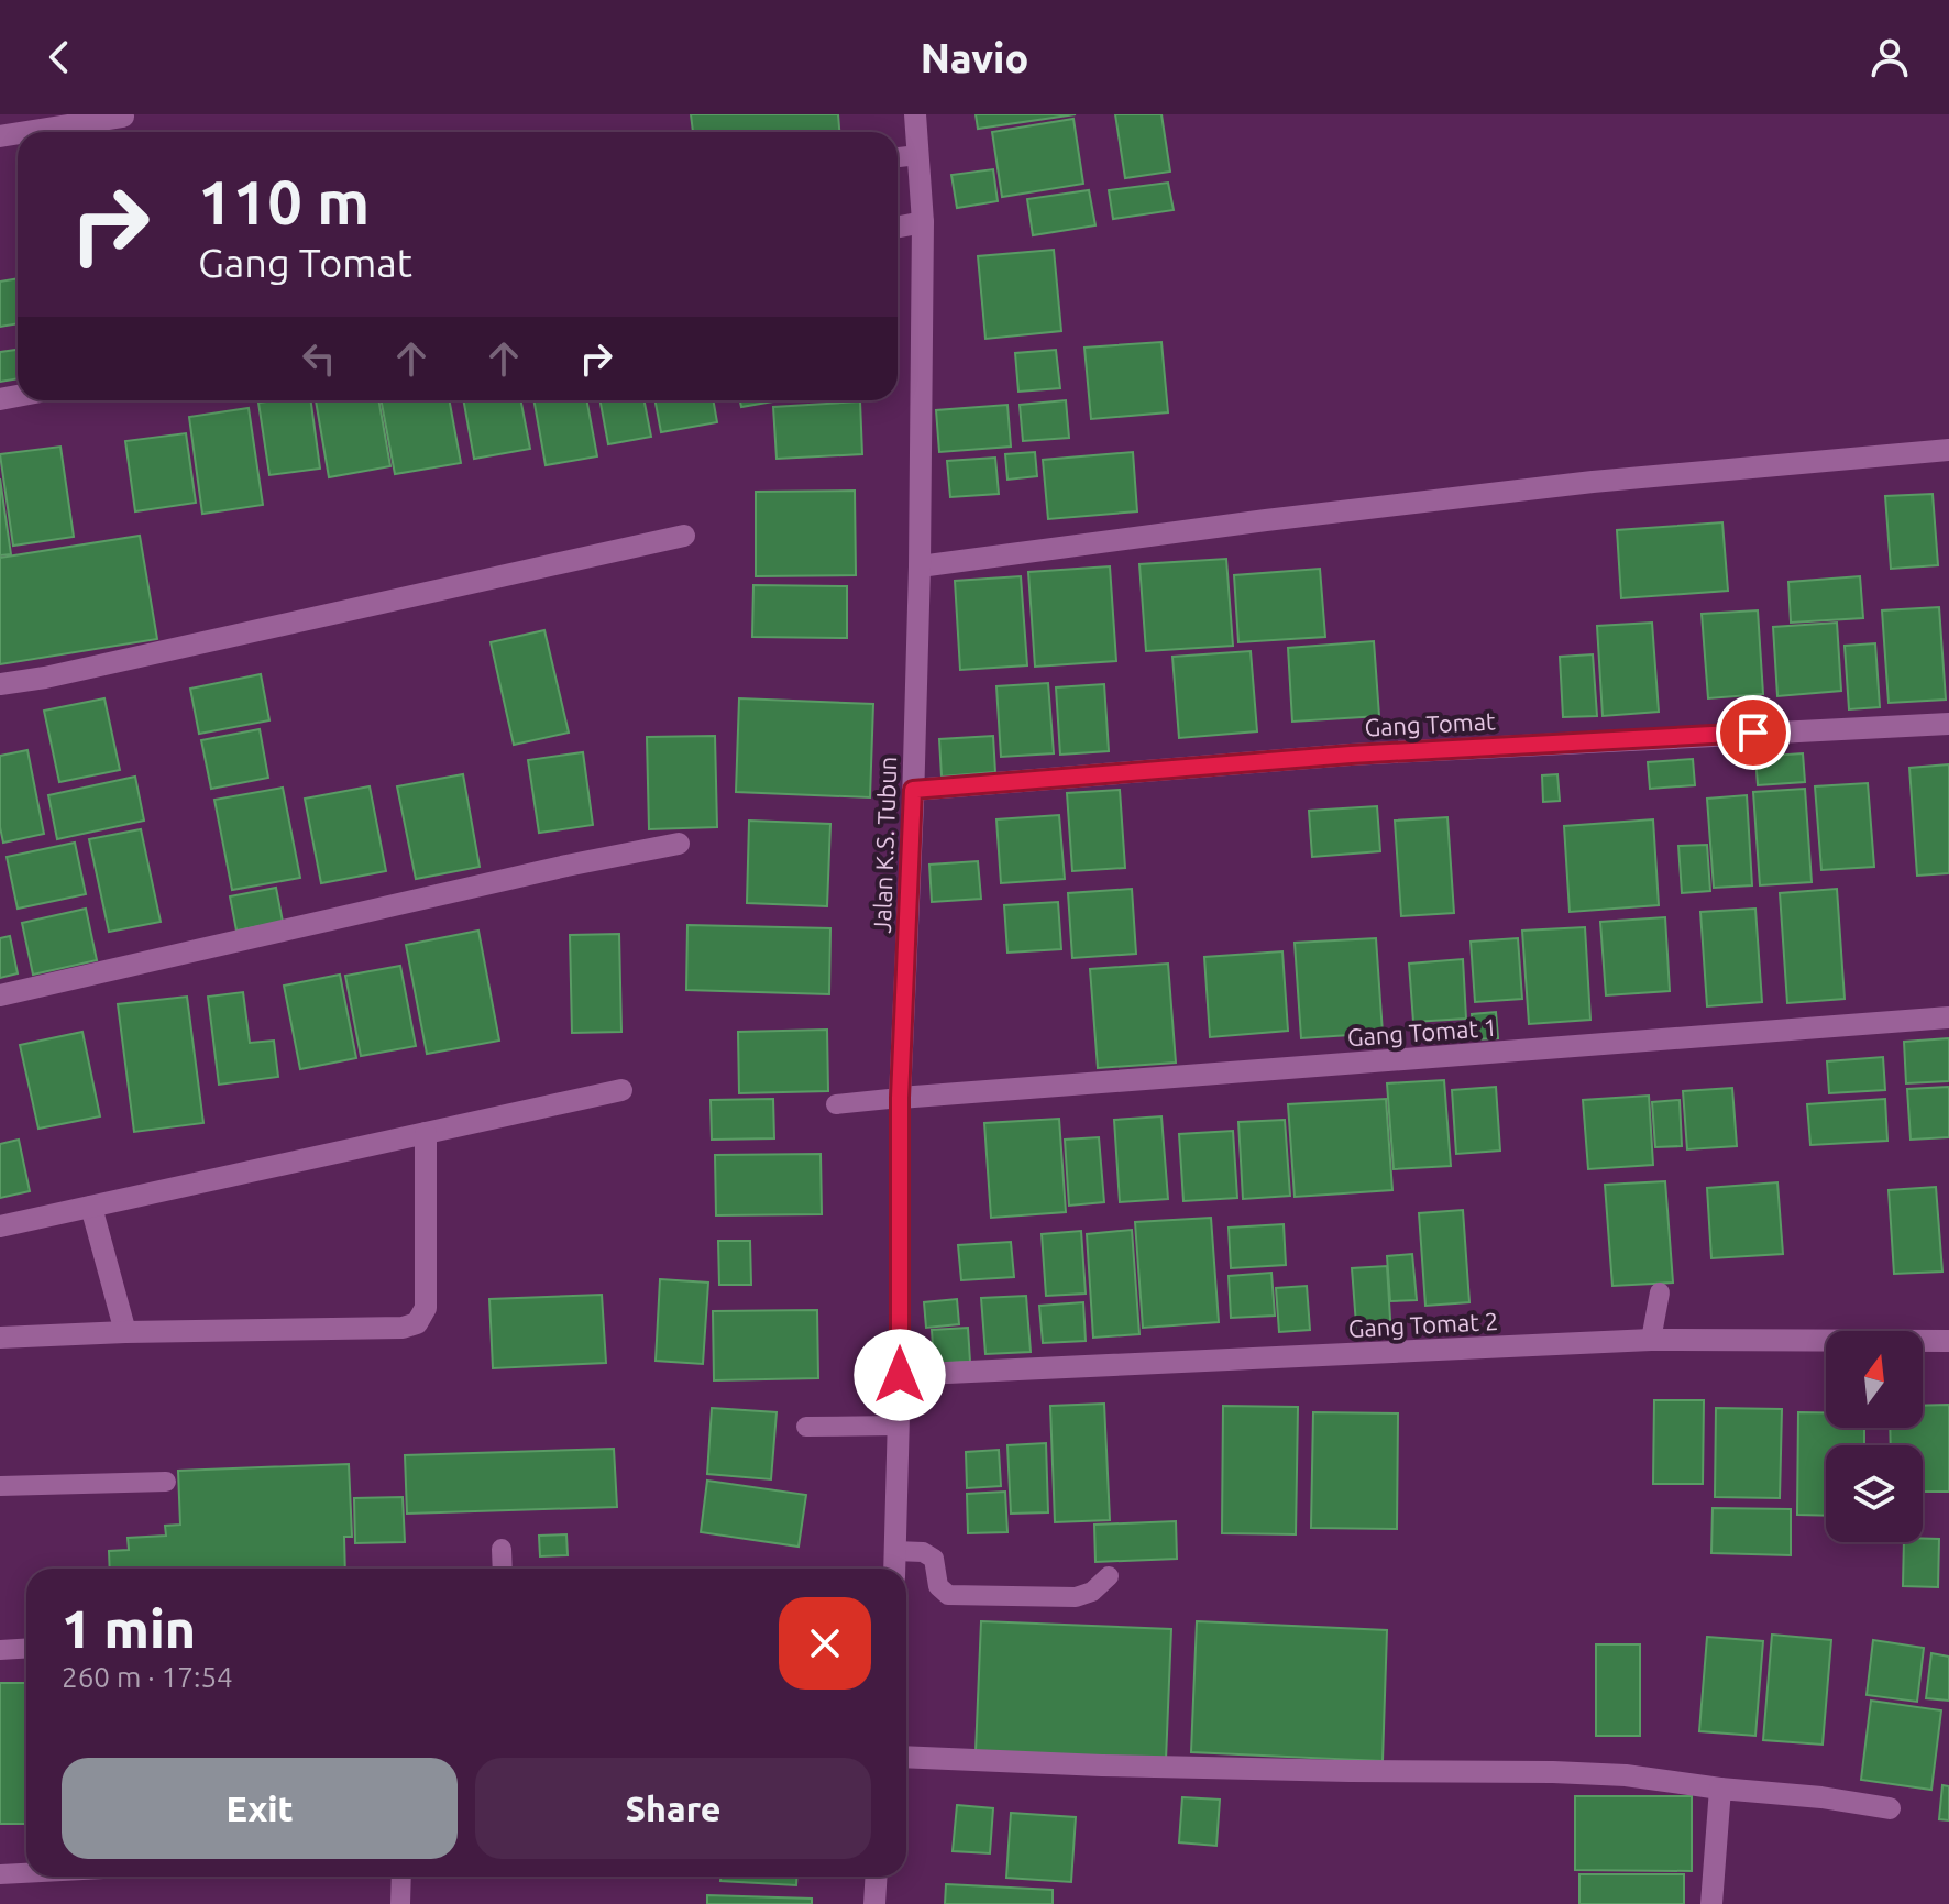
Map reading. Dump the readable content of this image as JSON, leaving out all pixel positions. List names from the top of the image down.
{
  "streets": {
    "street": [
      "Gang Tomat",
      "Jalan K.S. Tubun",
      "Gang Tomat 1",
      "Gang Tomat 2"
    ]
  },
  "crossings": [
    ["Gang Tomat", "Jalan K.S. Tubun"],
    ["Jalan K.S. Tubun", "Gang Tomat 1"],
    ["Jalan K.S. Tubun", "Gang Tomat 2"]
  ],
  "north": "top",
  "page": {
    "header": "Navio",
    "turn": ["110 m", "Gang Tomat"],
    "heading": ["1 min", "260 m · 17:54"],
    "buttons": ["Exit", "Share"]
  }
}
